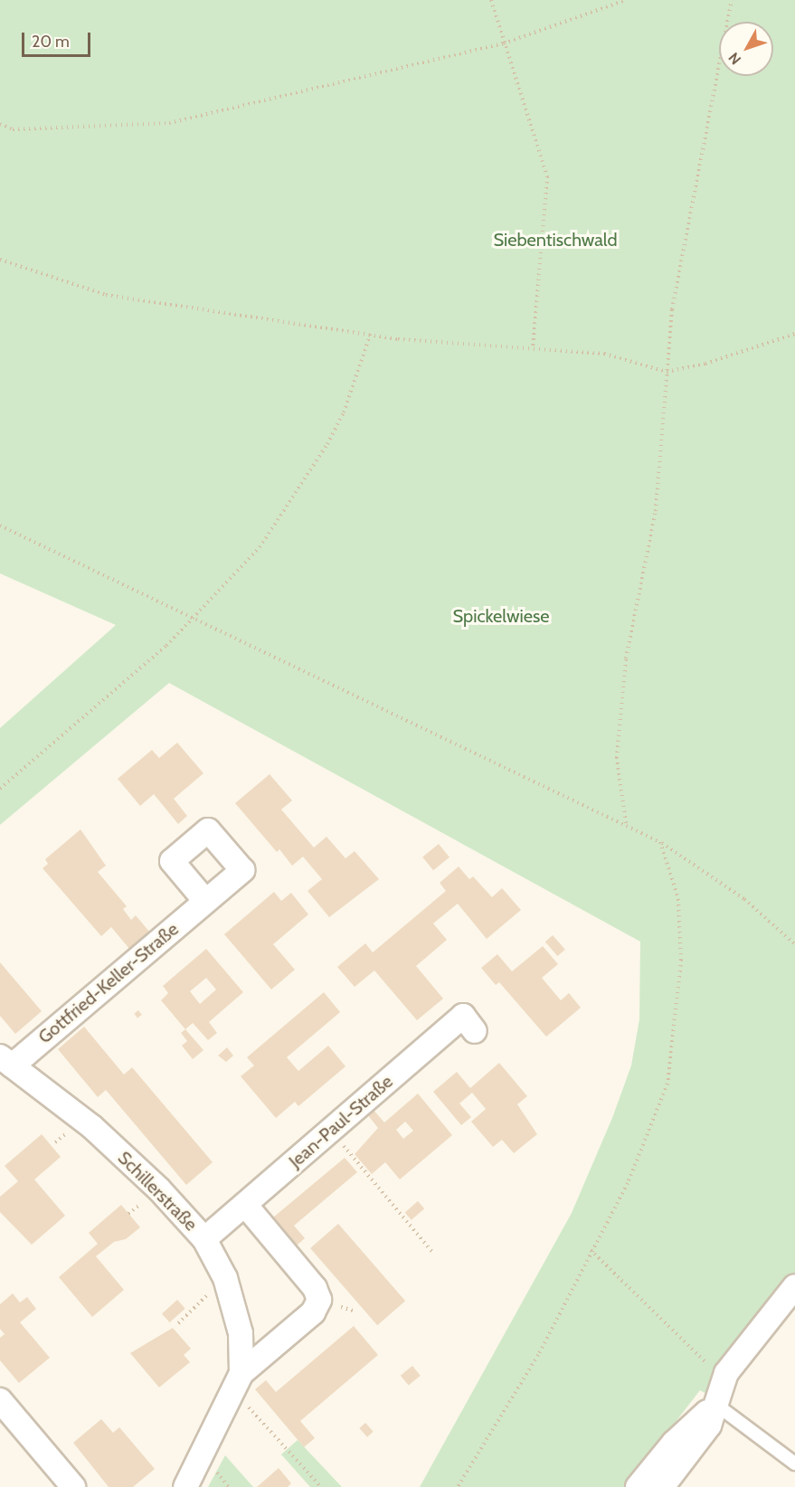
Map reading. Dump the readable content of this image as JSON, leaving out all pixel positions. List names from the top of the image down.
{
  "streets": {
    "street": ["Gottfried-Keller-Straße", "Jean-Paul-Straße", "Schillerstraße"]
  },
  "crossings": [
    ["Gottfried-Keller-Straße", "Schillerstraße"],
    ["Jean-Paul-Straße", "Schillerstraße"]
  ],
  "parks": ["Siebentischwald", "Spickelwiese"],
  "scale_bar": "20 m",
  "north": "bottom left"
}
